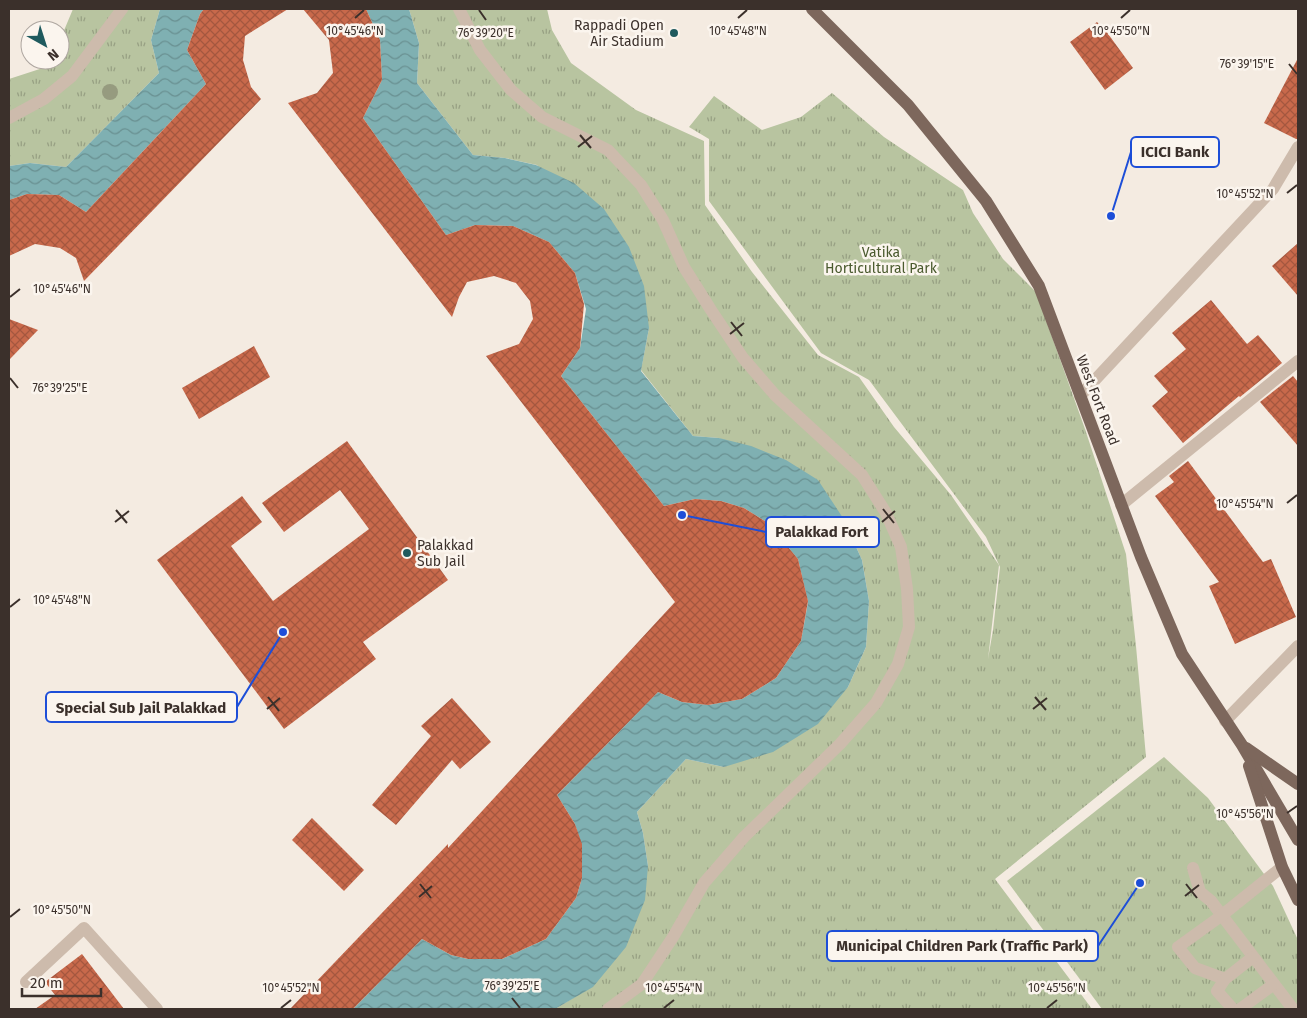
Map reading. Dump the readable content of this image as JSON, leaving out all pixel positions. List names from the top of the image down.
{
  "streets": {
    "main road": ["West Fort Road"]
  },
  "parks": ["Vatika Horticultural Park"],
  "places": [
    "Rappadi Open Air Stadium",
    "ICICI Bank",
    "Palakkad Fort",
    "Palakkad Sub Jail",
    "Special Sub Jail Palakkad",
    "Municipal Children Park (Traffic Park)"
  ],
  "scale_bar": "20 m",
  "north": "bottom right",
  "coordinates": [
    "10°45'48\"N",
    "10°45'50\"N",
    "10°45'46\"N",
    "76°39'20\"E",
    "76°39'15\"E",
    "10°45'52\"N",
    "76°39'25\"E",
    "10°45'54\"N",
    "10°45'56\"N"
  ]
}
